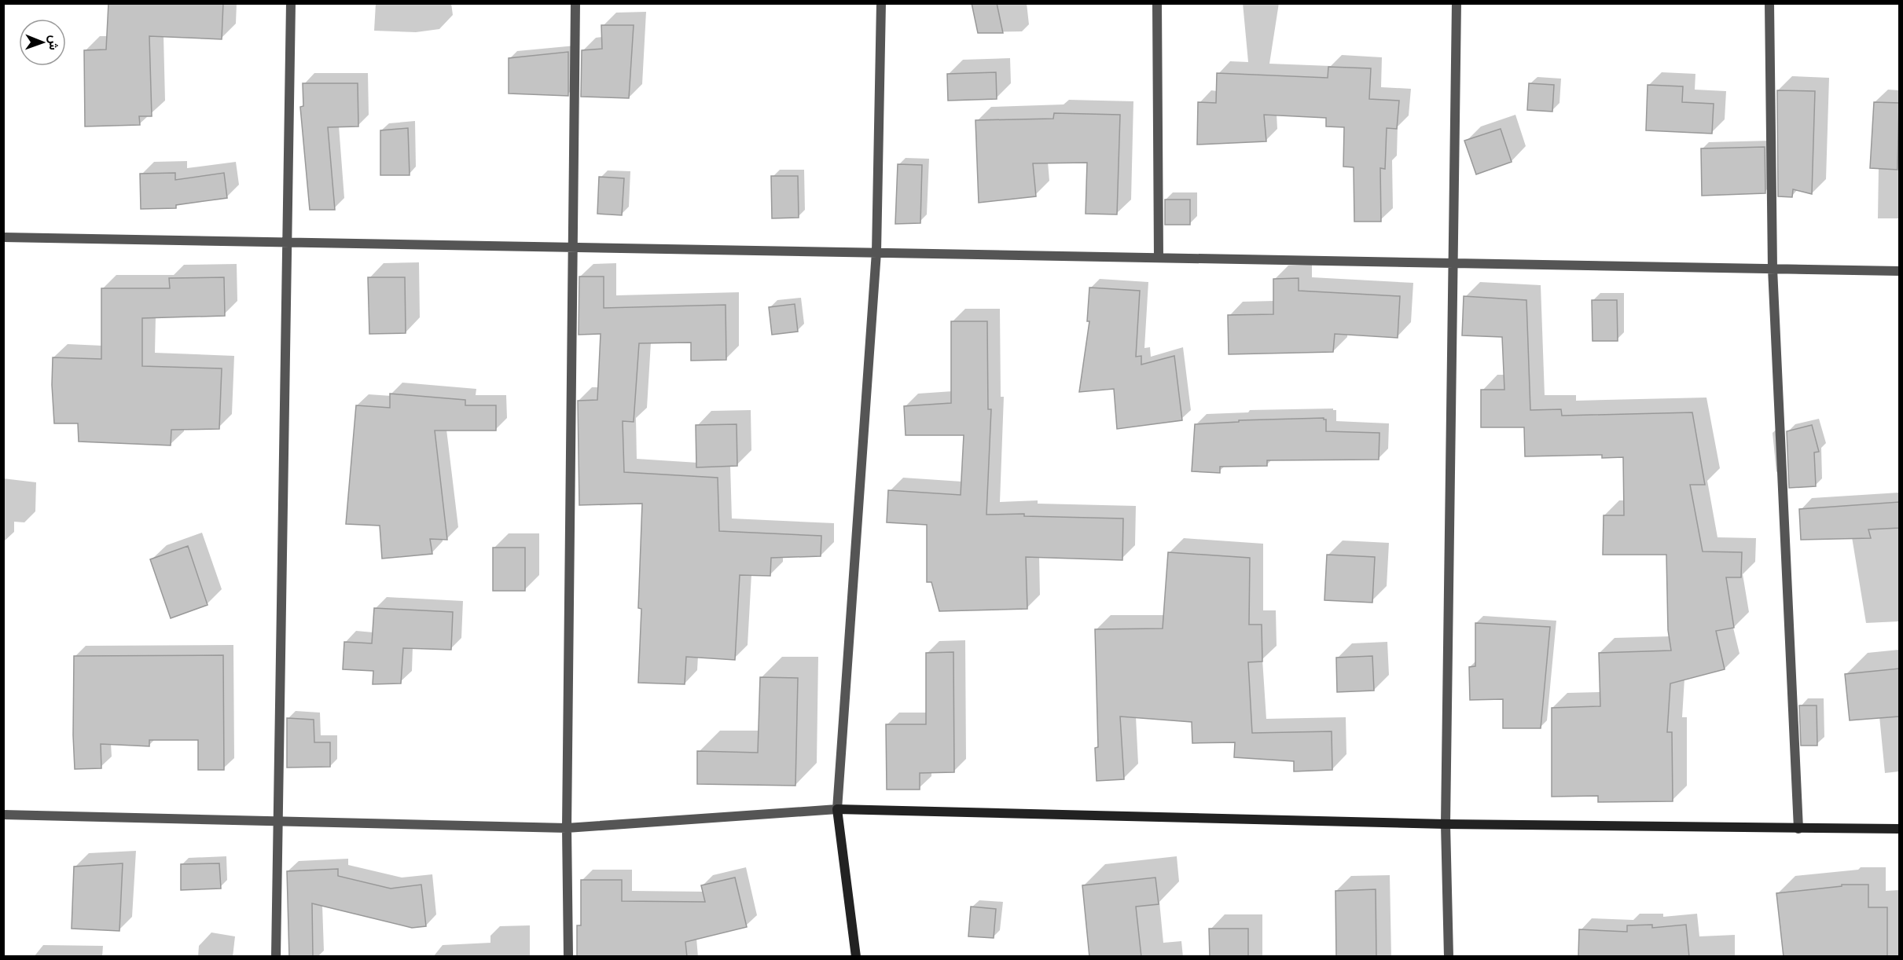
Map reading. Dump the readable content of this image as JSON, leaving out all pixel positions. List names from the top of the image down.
{
  "north": "right"
}
